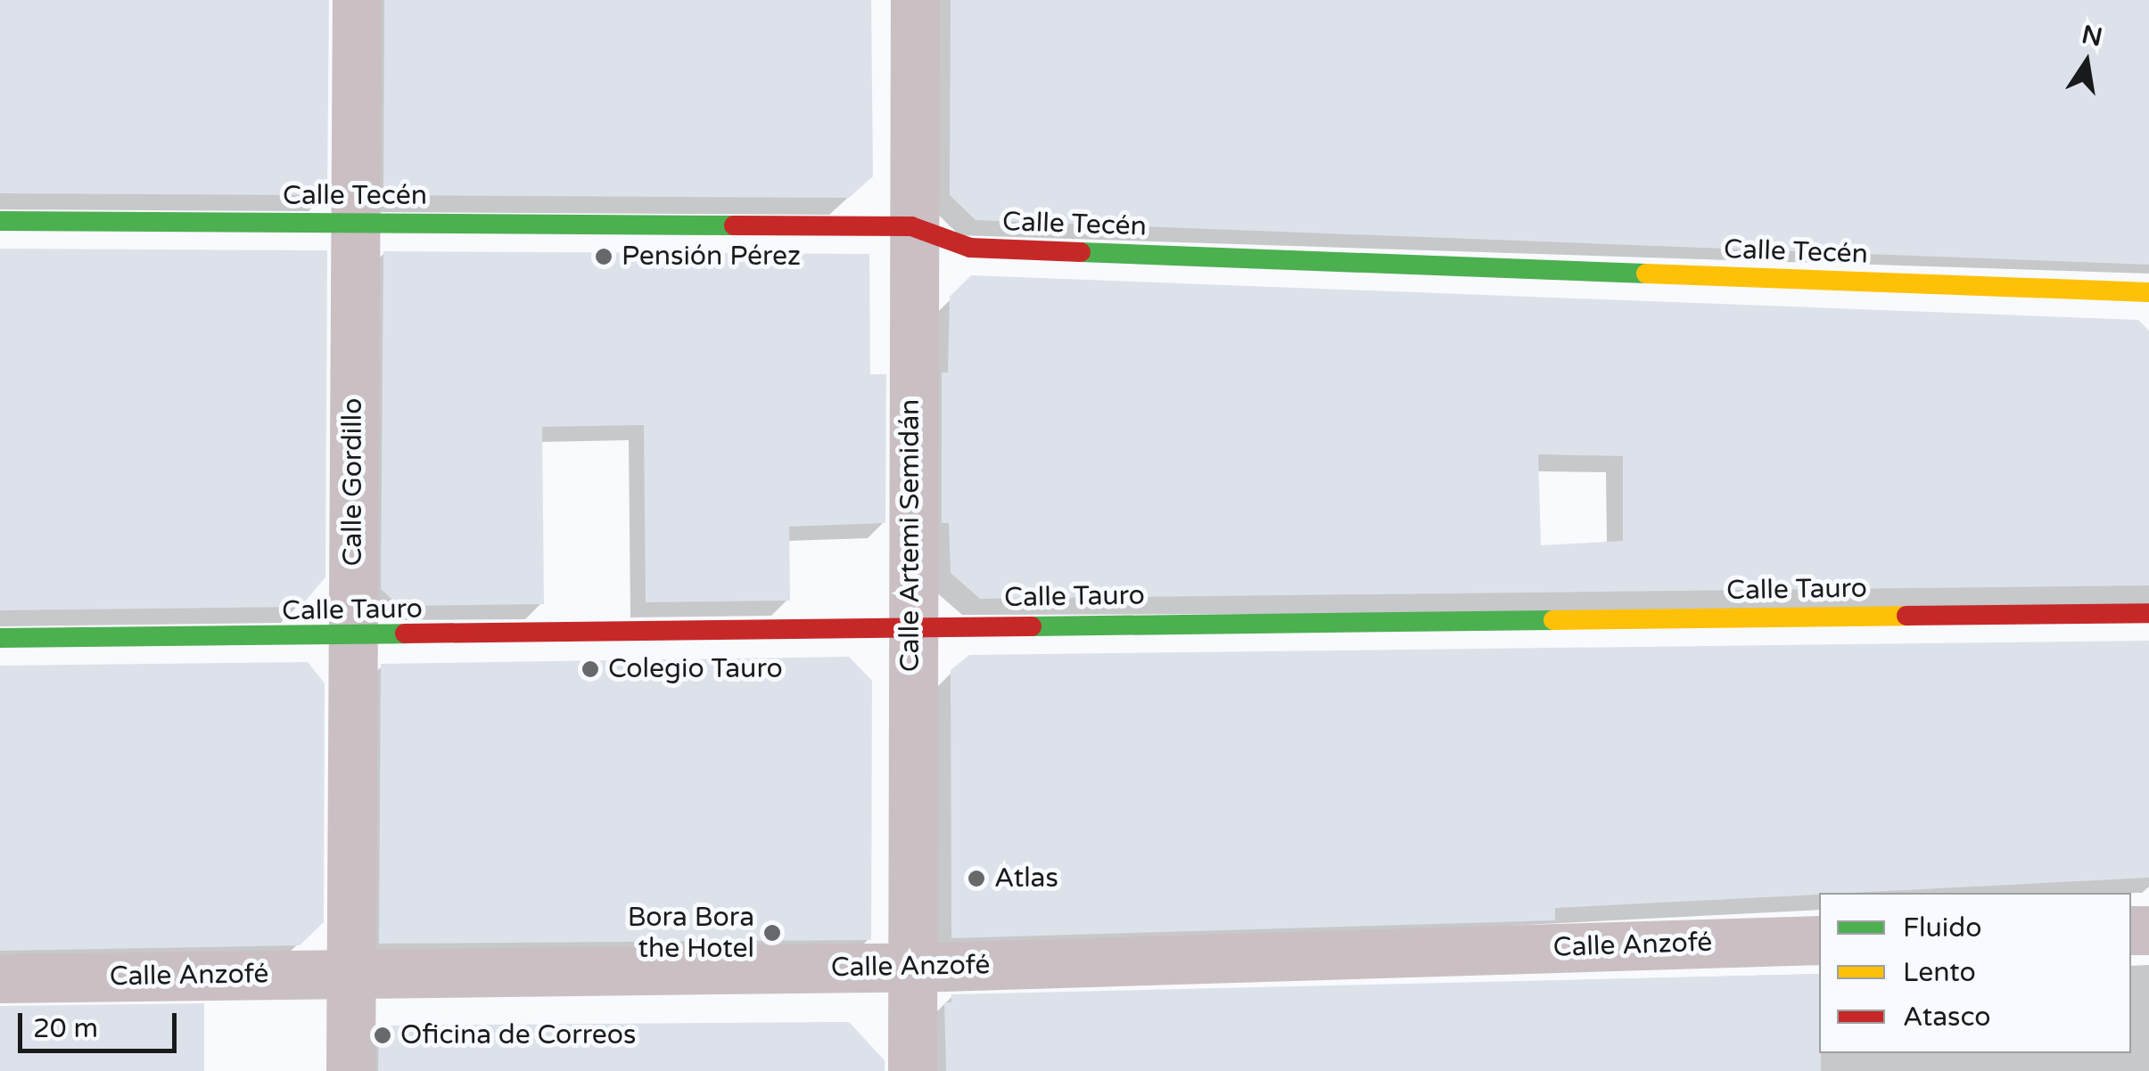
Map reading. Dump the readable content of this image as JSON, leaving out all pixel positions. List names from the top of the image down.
{
  "streets": {
    "street": [
      "Calle Tecén",
      "Calle Gordillo",
      "Calle Artemi Semidán",
      "Calle Tauro",
      "Calle Anzofé"
    ]
  },
  "crossings": [
    ["Calle Tecén", "Calle Gordillo"],
    ["Calle Tecén", "Calle Artemi Semidán"],
    ["Calle Gordillo", "Calle Tauro"],
    ["Calle Gordillo", "Calle Anzofé"],
    ["Calle Artemi Semidán", "Calle Tauro"],
    ["Calle Artemi Semidán", "Calle Anzofé"]
  ],
  "places": [
    "Pensión Pérez",
    "Colegio Tauro",
    "Atlas",
    "Bora Bora the Hotel",
    "Oficina de Correos"
  ],
  "legend": ["Fluido", "Lento", "Atasco"],
  "scale_bar": "20 m",
  "north": "top"
}
